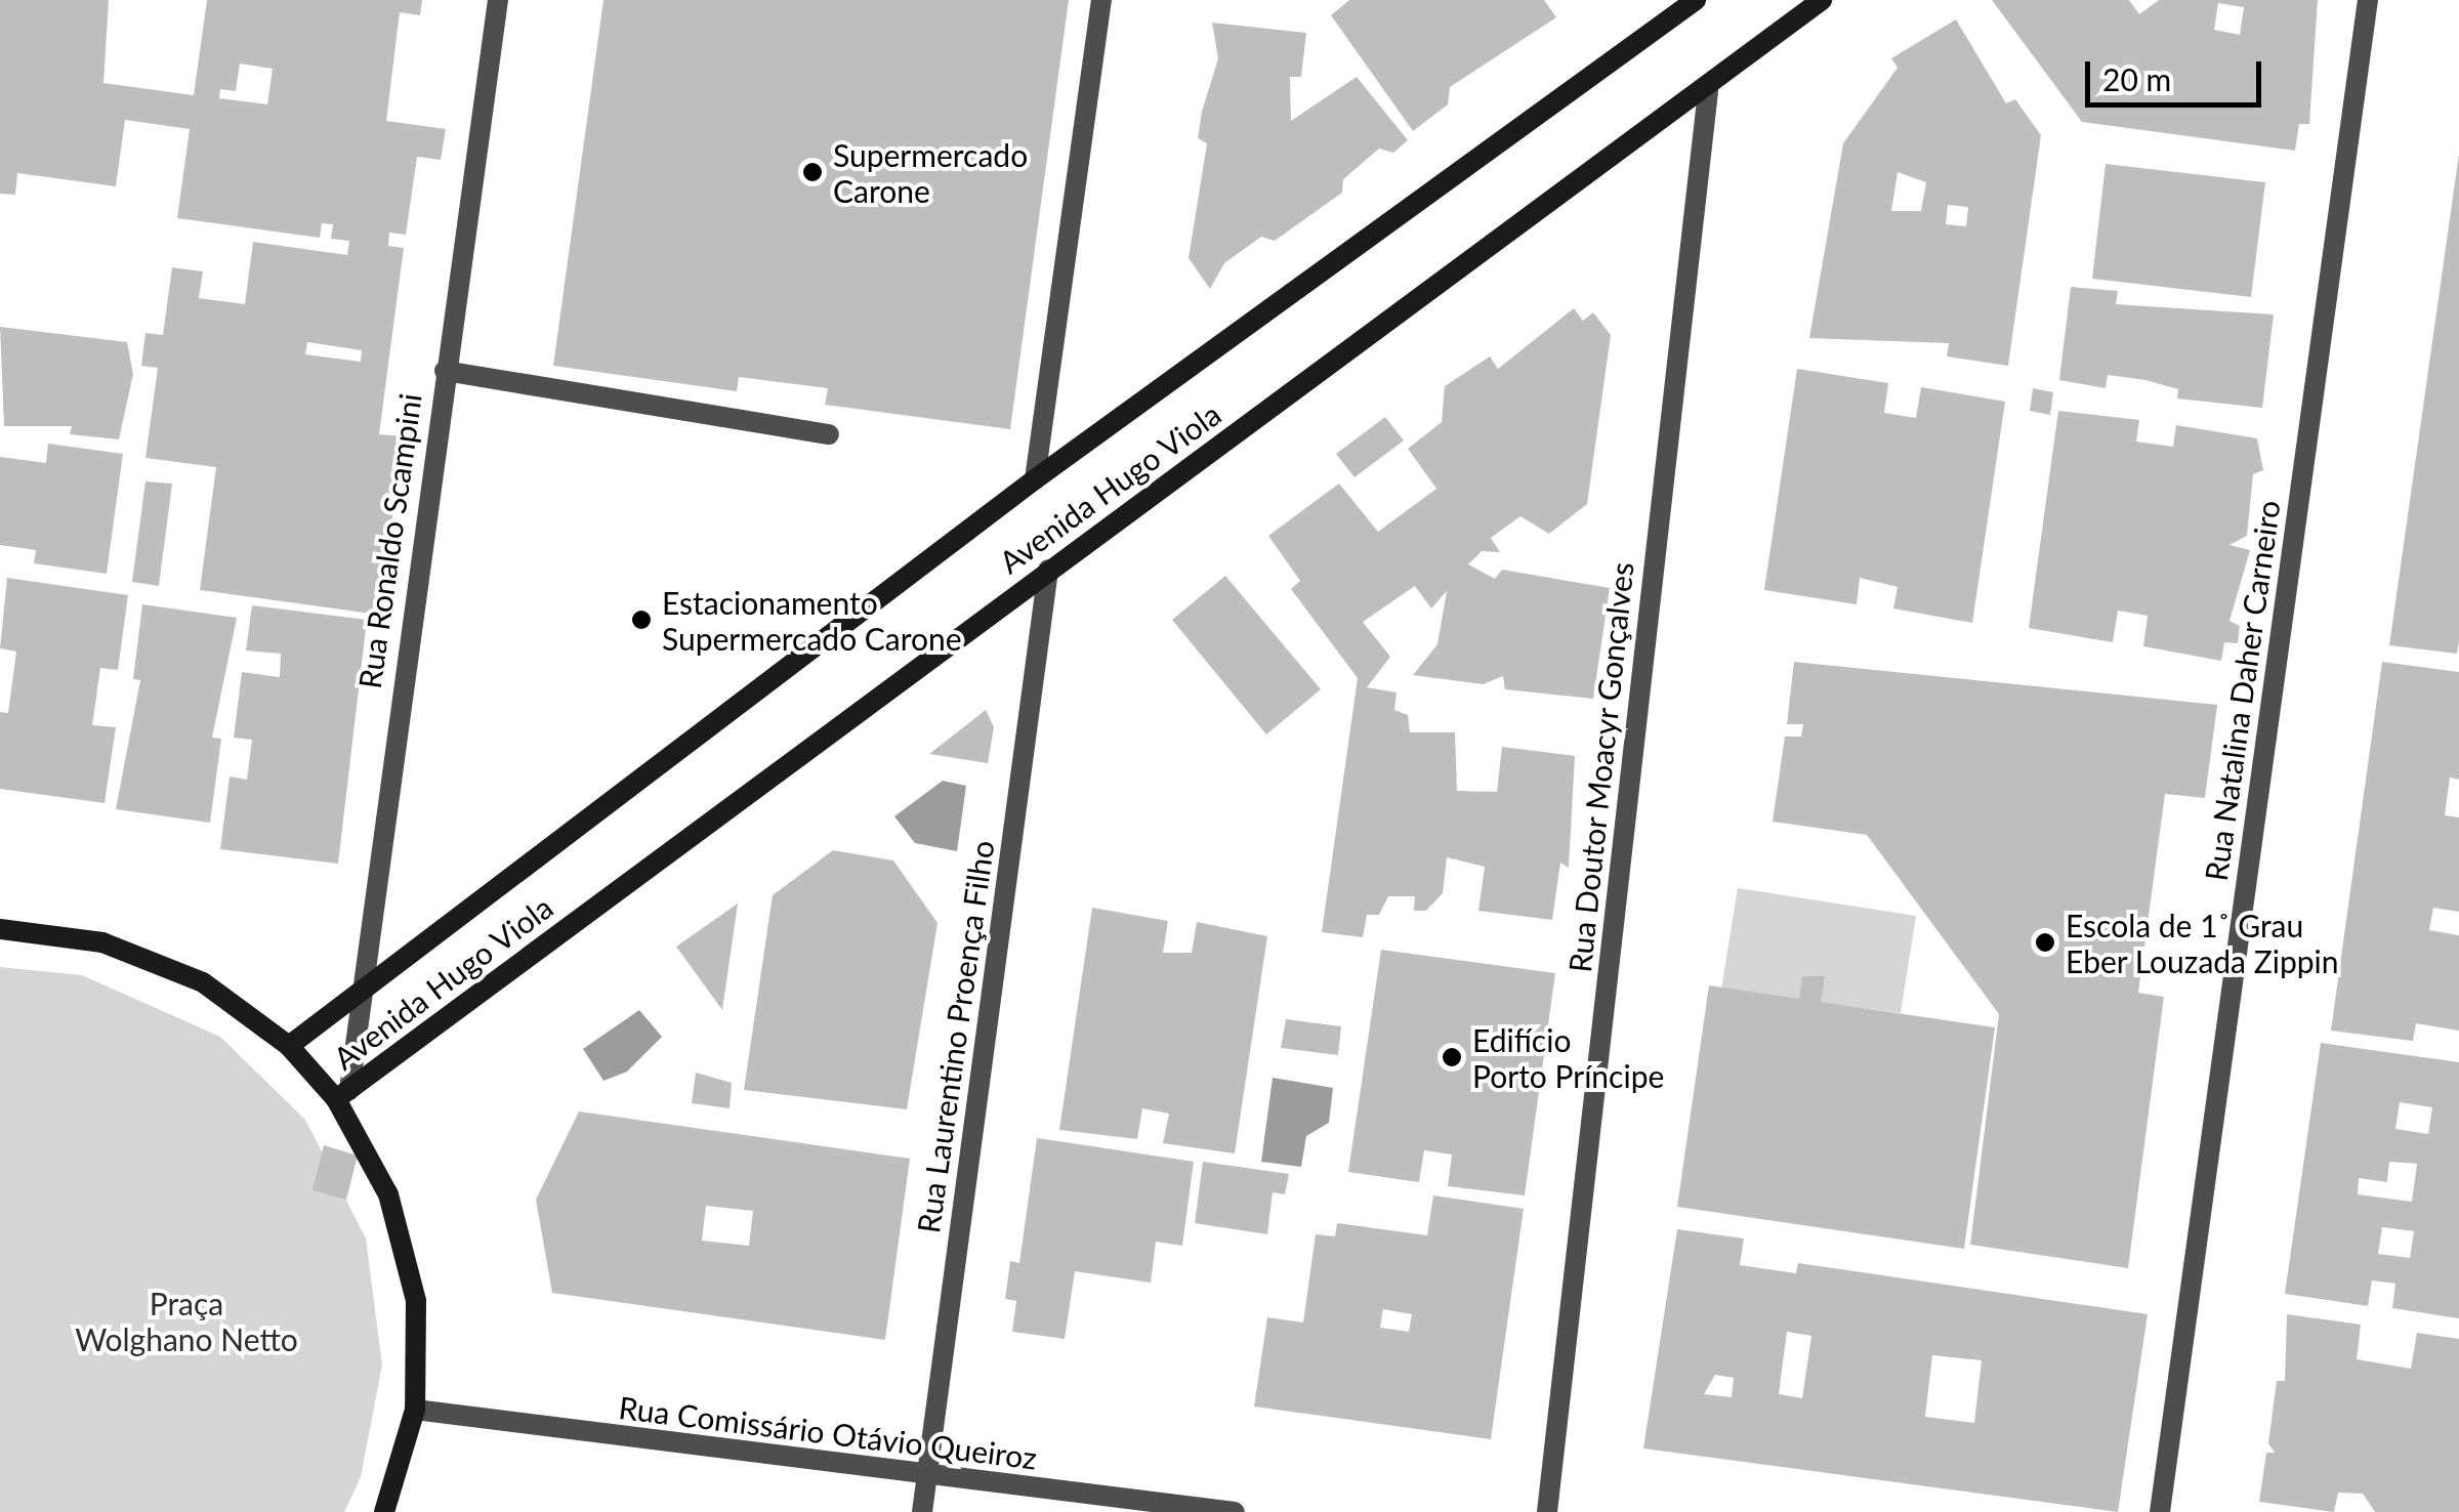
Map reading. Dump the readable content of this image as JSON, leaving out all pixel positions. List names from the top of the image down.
{
  "streets": {
    "street": [
      "Avenida Hugo Viola",
      "Rua Ronaldo Scampini",
      "Rua Natalina Daher Carneiro",
      "Rua Doutor Moacyr Gonçalves",
      "Rua Laurentino Proença Filho",
      "Rua Comissário Otávio Queiroz"
    ]
  },
  "crossings": [
    ["Avenida Hugo Viola", "Rua Ronaldo Scampini"],
    ["Avenida Hugo Viola", "Rua Doutor Moacyr Gonçalves"],
    ["Avenida Hugo Viola", "Rua Laurentino Proença Filho"],
    ["Rua Laurentino Proença Filho", "Rua Comissário Otávio Queiroz"]
  ],
  "parks": ["Praça Wolghano Netto"],
  "places": [
    "Supermercado Carone",
    "Estacionamento Supermercado Carone",
    "Escola de 1˚ Grau Eber Louzada Zippin",
    "Edifício Porto Príncipe"
  ],
  "scale_bar": "20 m"
}
